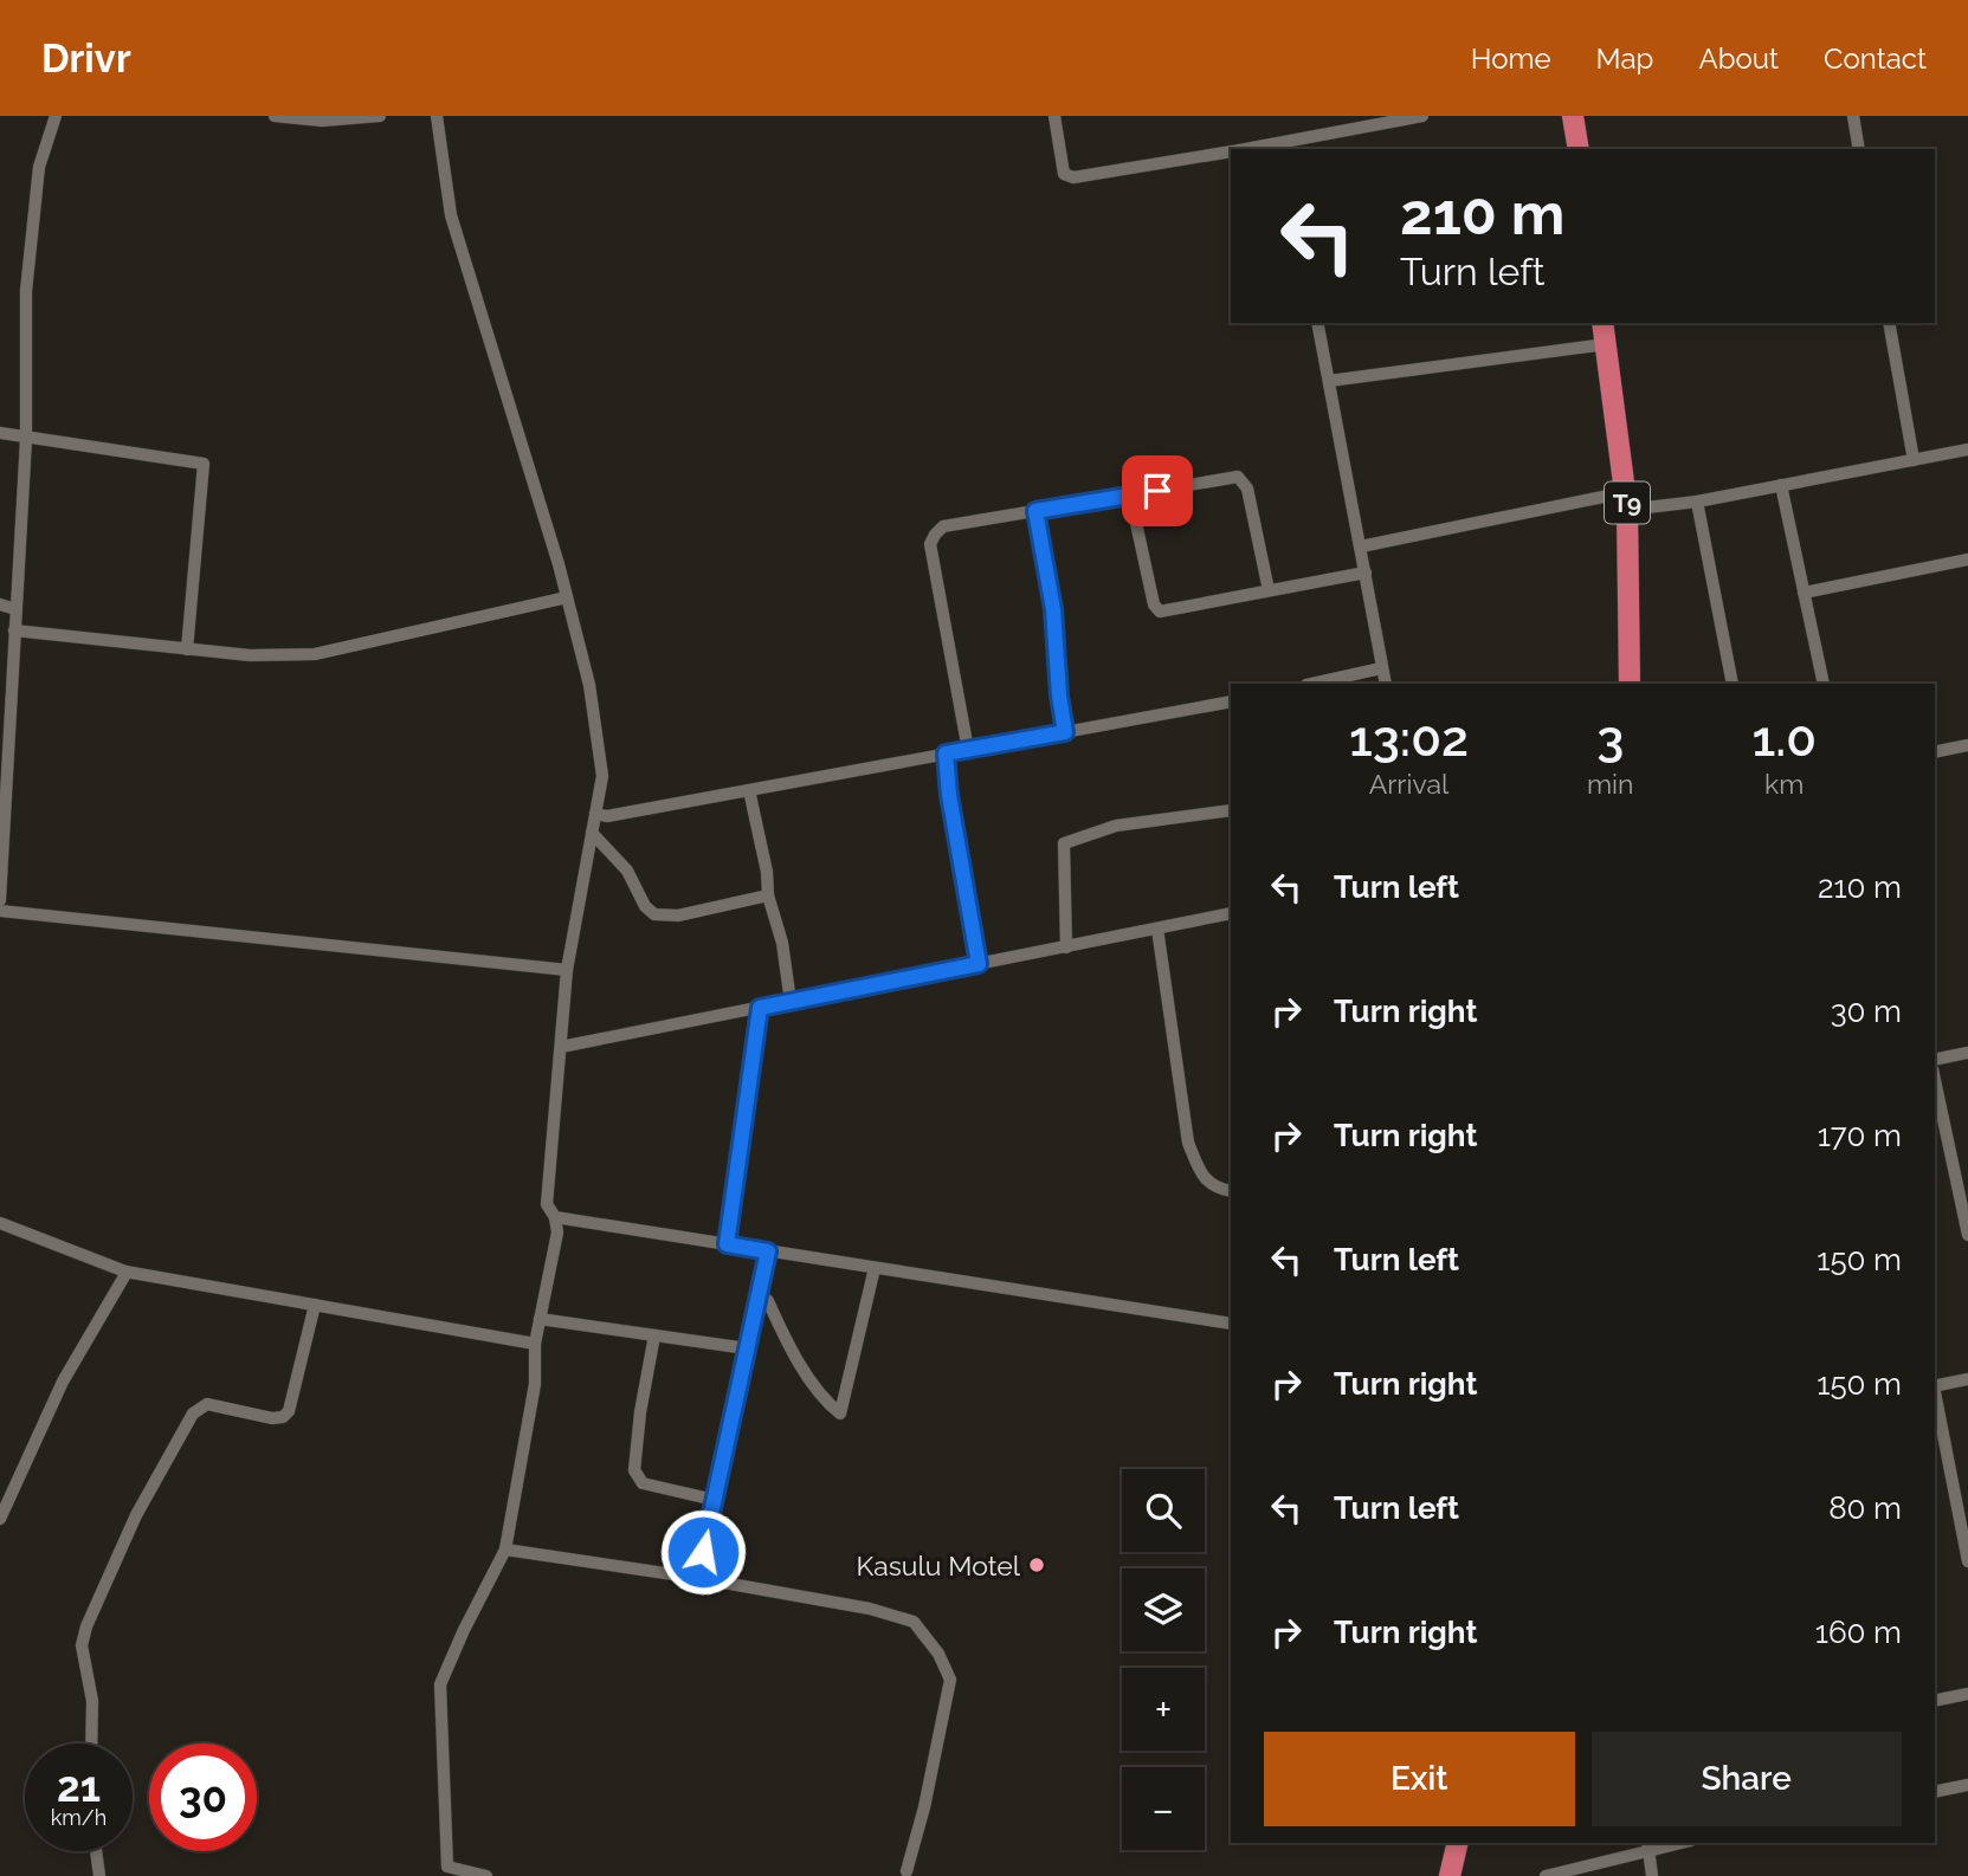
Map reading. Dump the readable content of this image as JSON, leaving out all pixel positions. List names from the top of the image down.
{
  "streets": {
    "highway": ["T9"]
  },
  "places": ["Kasulu Motel"],
  "page": {
    "header": "Drivr",
    "nav": [
      "Home",
      "Map",
      "About",
      "Contact"
    ],
    "turn": ["210 m", "Turn left"],
    "eta": [
      "13:02",
      "Arrival",
      "3",
      "min",
      "1.0",
      "km"
    ],
    "list": [
      {
        "name": "Turn left",
        "value": "210 m"
      },
      {
        "name": "Turn right",
        "value": "30 m"
      },
      {
        "name": "Turn right",
        "value": "170 m"
      },
      {
        "name": "Turn left",
        "value": "150 m"
      },
      {
        "name": "Turn right",
        "value": "150 m"
      },
      {
        "name": "Turn left",
        "value": "80 m"
      },
      {
        "name": "Turn right",
        "value": "160 m"
      }
    ],
    "map_buttons": ["+", "−"],
    "buttons": ["Exit", "Share"],
    "speed": "21 km/h",
    "limit": "30"
  }
}
